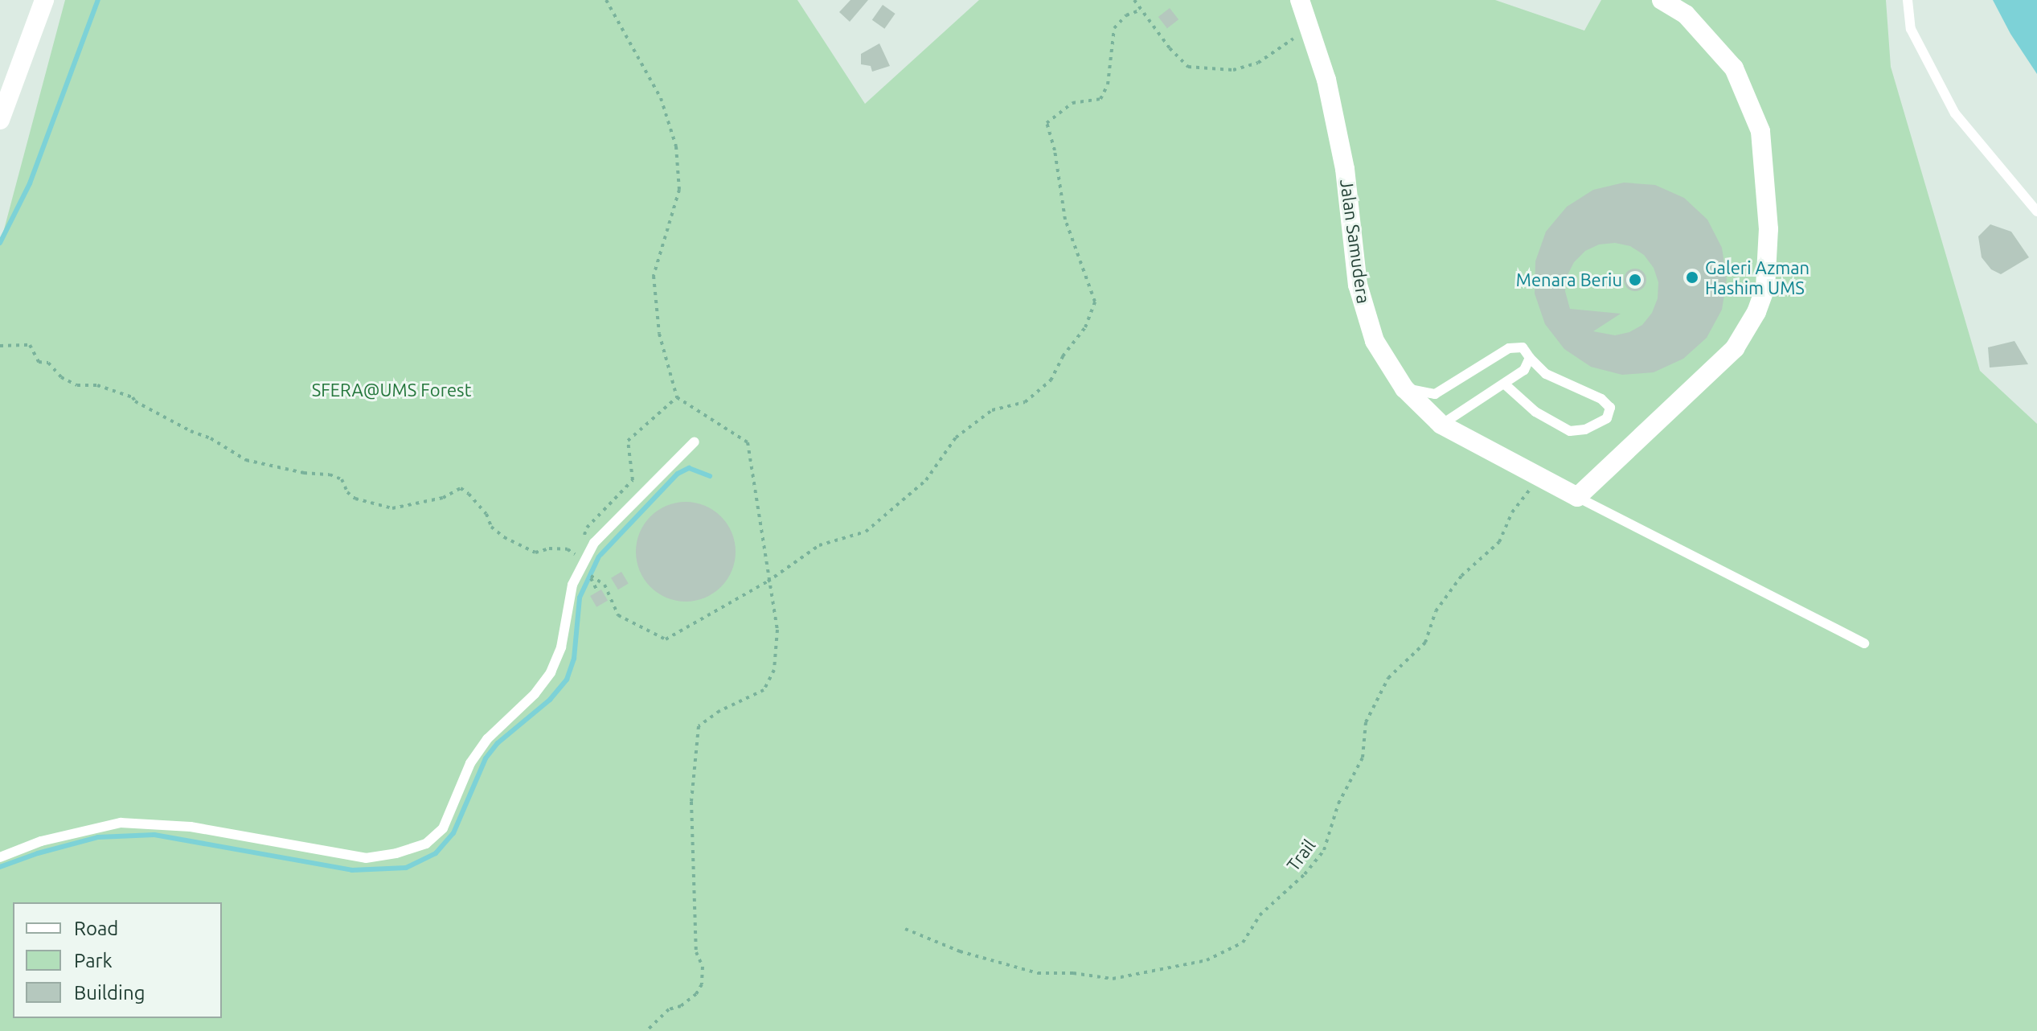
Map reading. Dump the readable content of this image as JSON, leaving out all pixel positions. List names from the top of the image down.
{
  "streets": {
    "street": ["Jalan Samudera"],
    "path": ["Trail"]
  },
  "crossings": [
    ["Jalan Samudera", "Trail"]
  ],
  "parks": ["SFERA@UMS Forest"],
  "places": ["Galeri Azman Hashim UMS", "Menara Beriu"],
  "legend": ["Road", "Park", "Building"]
}
